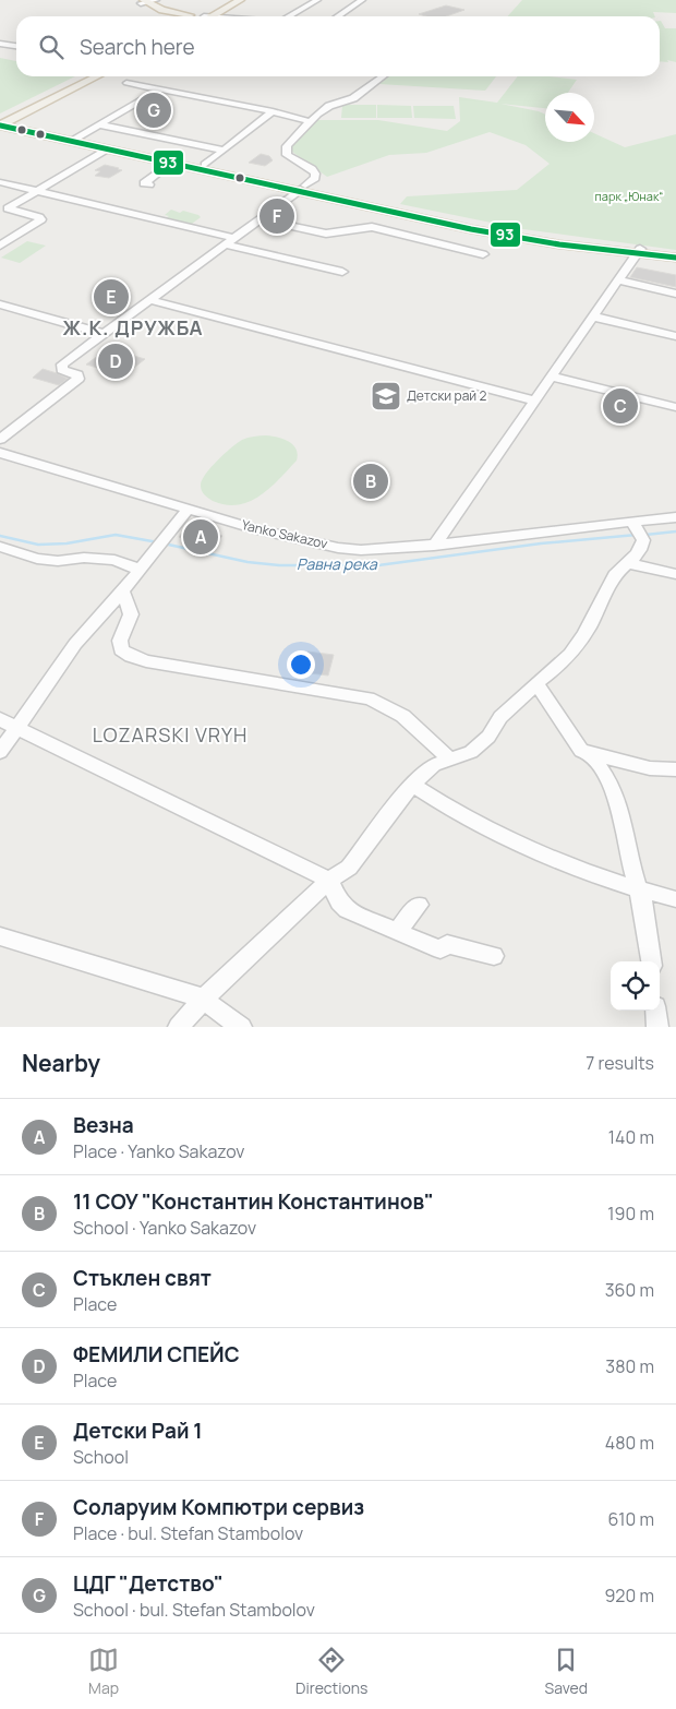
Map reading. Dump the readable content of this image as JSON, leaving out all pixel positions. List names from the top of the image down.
{
  "streets": {
    "street": ["Yanko Sakazov"]
  },
  "districts": ["Ж.К. ДРУЖБА", "LOZARSKI VRYH"],
  "water": ["Равна река"],
  "parks": ["парк „Юнак“"],
  "places": {
    "school or university": ["Детски рай 2"]
  },
  "lines": ["transit line 93"],
  "north": "bottom right",
  "page": {
    "search": "Search here",
    "pins": [
      "G",
      "F",
      "E",
      "D",
      "C",
      "B",
      "A"
    ],
    "heading": ["Nearby", "7 results"],
    "list": [
      {
        "mark": "A",
        "name": "Везна",
        "note": "Place · Yanko Sakazov",
        "value": "140 m"
      },
      {
        "mark": "B",
        "name": "11 СОУ \"Константин Константинов\"",
        "note": "School · Yanko Sakazov",
        "value": "190 m"
      },
      {
        "mark": "C",
        "name": "Стъклен свят",
        "note": "Place",
        "value": "360 m"
      },
      {
        "mark": "D",
        "name": "ФЕМИЛИ СПЕЙС",
        "note": "Place",
        "value": "380 m"
      },
      {
        "mark": "E",
        "name": "Детски Рай 1",
        "note": "School",
        "value": "480 m"
      },
      {
        "mark": "F",
        "name": "Соларуим Компютри сервиз",
        "note": "Place · bul. Stefan Stambolov",
        "value": "610 m"
      },
      {
        "mark": "G",
        "name": "ЦДГ \"Детство\"",
        "note": "School · bul. Stefan Stambolov",
        "value": "920 m"
      }
    ],
    "nav": ["Map", "Directions", "Saved"]
  }
}
